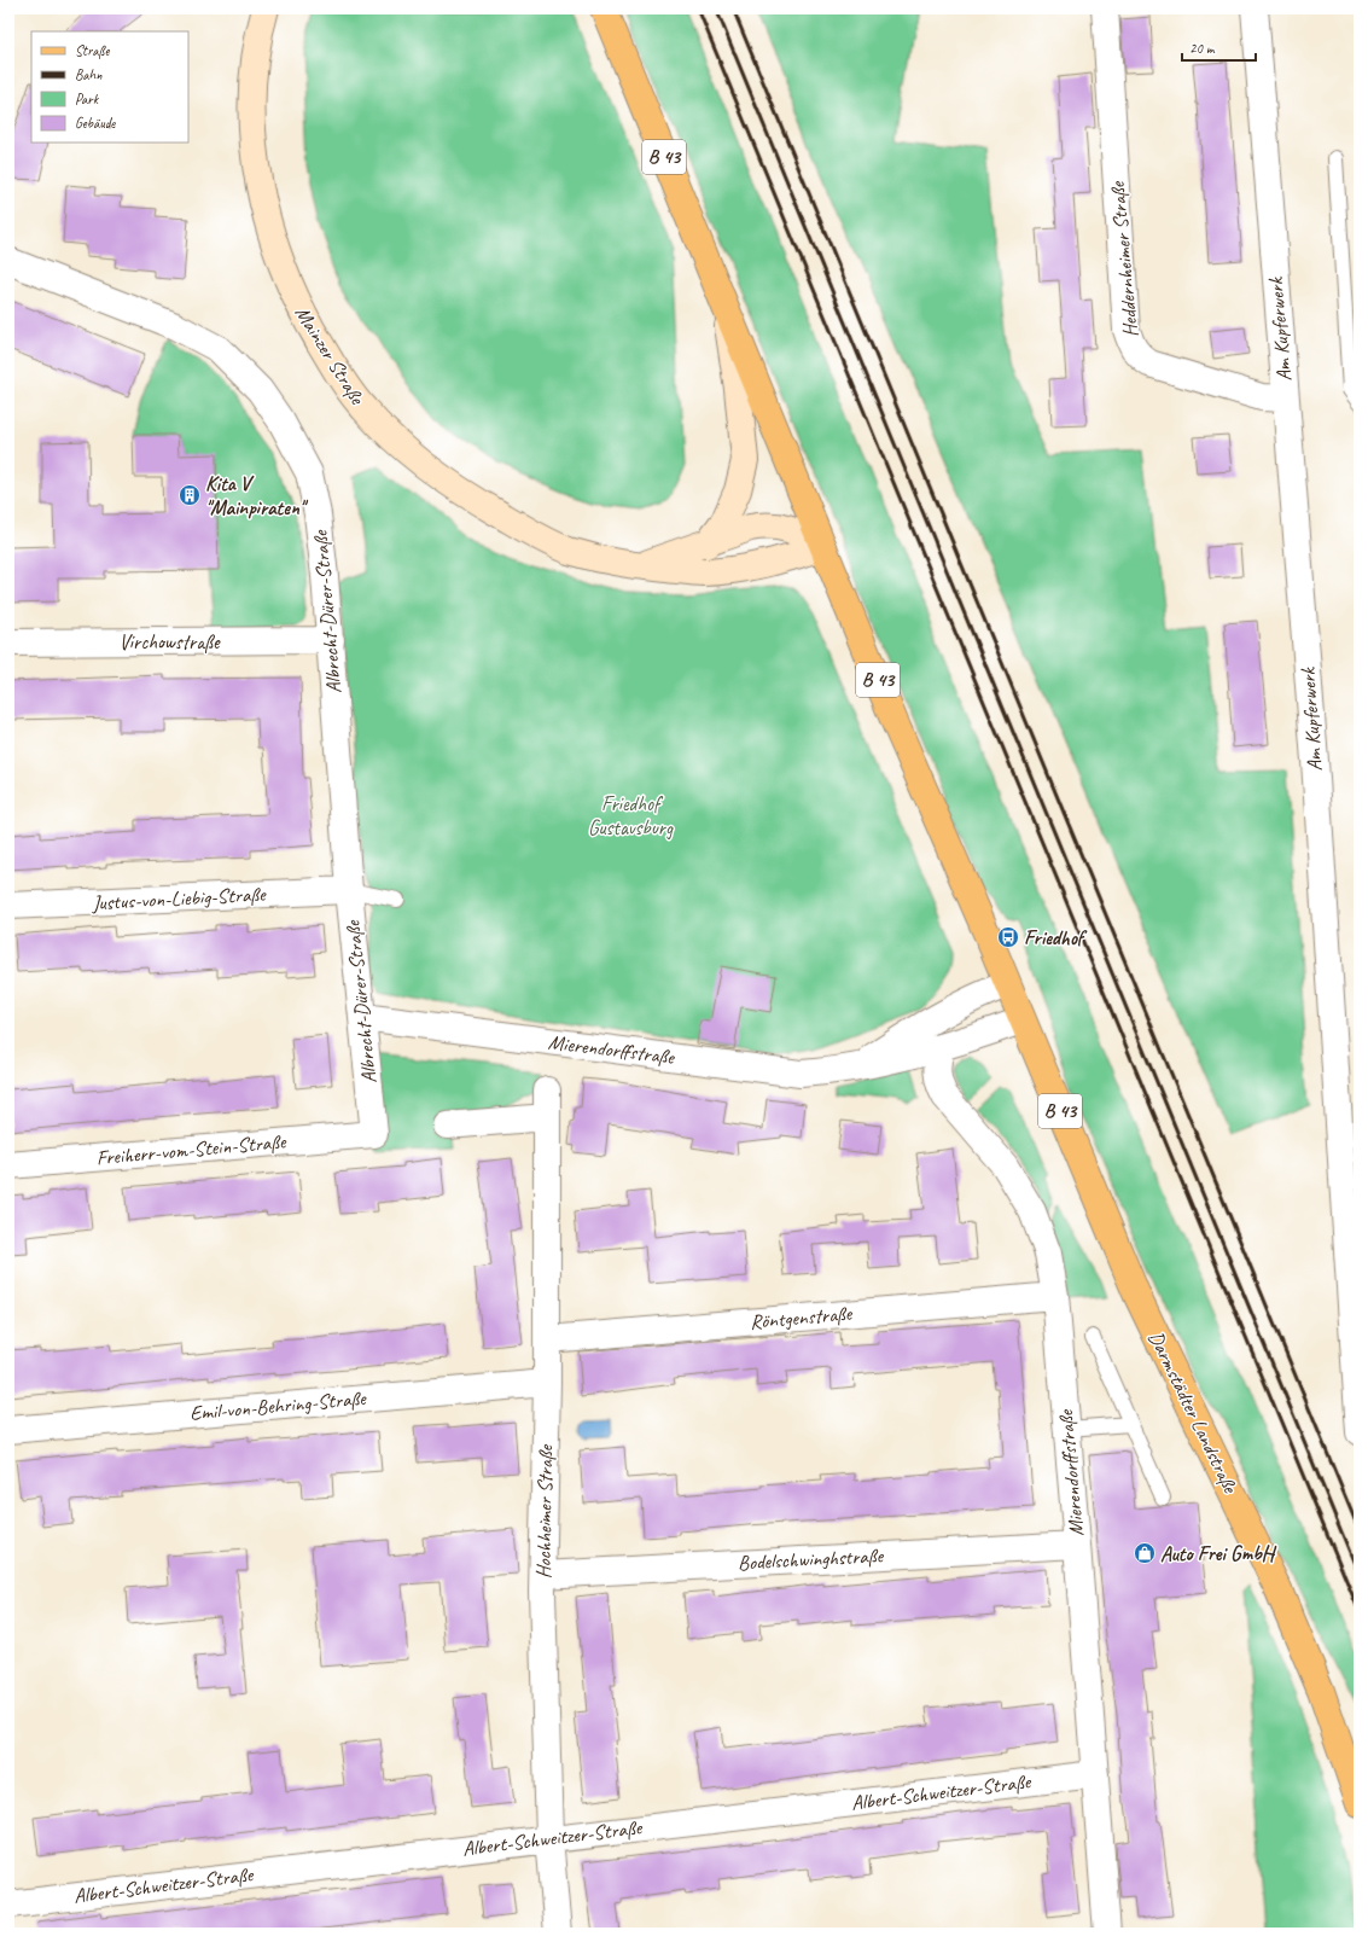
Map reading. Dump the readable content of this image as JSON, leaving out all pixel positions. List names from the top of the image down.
{
  "streets": {
    "main road": ["B 43", "Mainzer Straße", "Darmstädter Landstraße"],
    "street": [
      "Heddernheimer Straße",
      "Am Kupferwerk",
      "Albrecht-Dürer-Straße",
      "Virchowstraße",
      "Justus-von-Liebig-Straße",
      "Mierendorffstraße",
      "Freiherr-vom-Stein-Straße",
      "Röntgenstraße",
      "Emil-von-Behring-Straße",
      "Hochheimer Straße",
      "Bodelschwinghstraße",
      "Albert-Schweitzer-Straße"
    ]
  },
  "crossings": [
    ["B 43", "Mainzer Straße"],
    ["B 43", "Mierendorffstraße"],
    ["B 43", "Darmstädter Landstraße"],
    ["Heddernheimer Straße", "Am Kupferwerk"],
    ["Albrecht-Dürer-Straße", "Virchowstraße"],
    ["Albrecht-Dürer-Straße", "Justus-von-Liebig-Straße"],
    ["Albrecht-Dürer-Straße", "Mierendorffstraße"],
    ["Albrecht-Dürer-Straße", "Freiherr-vom-Stein-Straße"],
    ["Mierendorffstraße", "Röntgenstraße"],
    ["Mierendorffstraße", "Darmstädter Landstraße"],
    ["Mierendorffstraße", "Bodelschwinghstraße"],
    ["Mierendorffstraße", "Albert-Schweitzer-Straße"],
    ["Röntgenstraße", "Hochheimer Straße"],
    ["Emil-von-Behring-Straße", "Hochheimer Straße"],
    ["Hochheimer Straße", "Bodelschwinghstraße"],
    ["Hochheimer Straße", "Albert-Schweitzer-Straße"]
  ],
  "parks": ["Friedhof Gustavsburg"],
  "places": {
    "building": ["Kita V \"Mainpiraten\""],
    "bus stop": ["Friedhof"],
    "shop": ["Auto Frei GmbH"]
  },
  "legend": [
    "Straße",
    "Bahn",
    "Park",
    "Gebäude"
  ],
  "scale_bar": "20 m"
}
